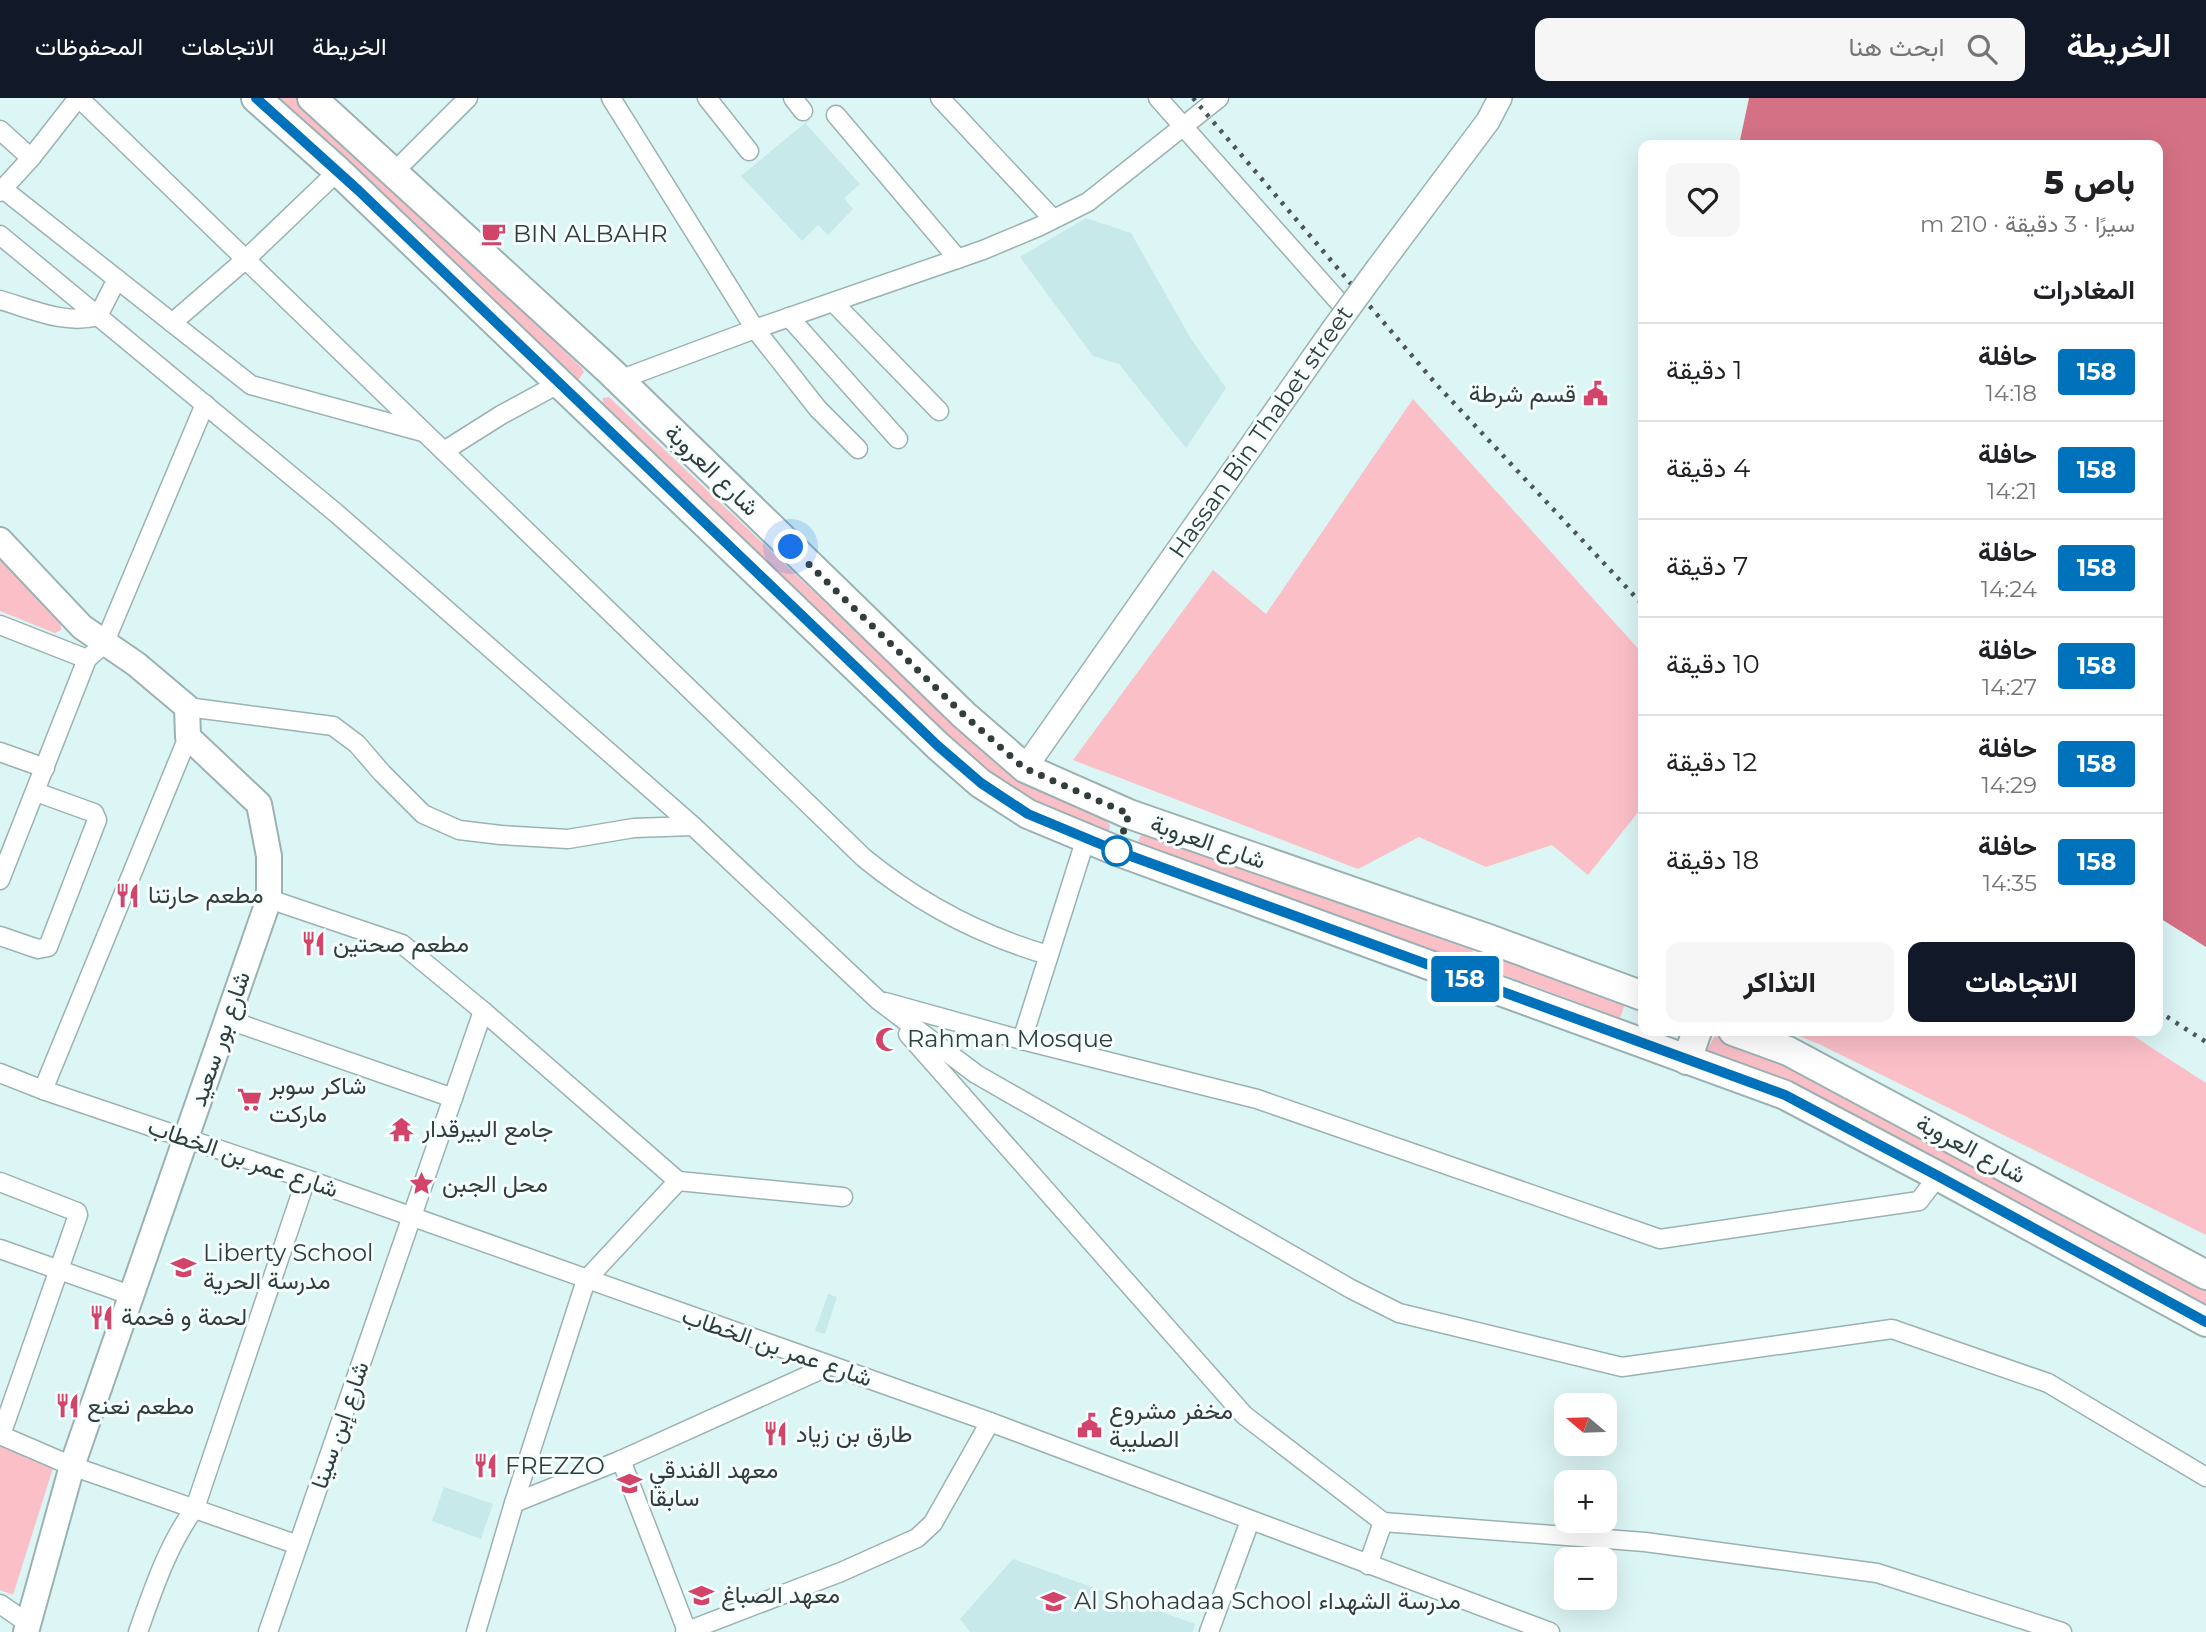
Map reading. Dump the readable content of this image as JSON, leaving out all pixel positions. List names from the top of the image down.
{
  "streets": {
    "main road": ["شارع العروبة", "شارع بور سعيد"],
    "street": ["Hassan Bin Thabet street", "شارع عمر بن الخطاب", "شارع إبن سينا"]
  },
  "crossings": [
    ["Hassan Bin Thabet street", "شارع العروبة"],
    ["شارع بور سعيد", "شارع عمر بن الخطاب"],
    ["شارع عمر بن الخطاب", "شارع إبن سينا"]
  ],
  "places": {
    "cafe": ["BIN ALBAHR"],
    "public building": ["قسم شرطة", "مخفر مشروع الصليبة"],
    "restaurant": [
      "مطعم حارتنا",
      "مطعم صحتين",
      "لحمة و فحمة",
      "مطعم نعنع",
      "طارق بن زياد",
      "FREZZO"
    ],
    "mosque": ["Rahman Mosque"],
    "supermarket": ["شاكر سوبر ماركت"],
    "temple": ["جامع البيرقدار"],
    "place": ["محل الجبن"],
    "school or university": [
      "Liberty School مدرسة الحرية",
      "معهد الفندقي سابقا",
      "معهد الصباغ",
      "Al Shohadaa School مدرسة الشهداء"
    ]
  },
  "lines": ["bus line 158"],
  "north": "left",
  "page": {
    "header": "الخريطة",
    "search": "ابحث هنا",
    "nav": ["الخريطة", "الاتجاهات", "المحفوظات"],
    "on_map": "158",
    "heading": [
      ["باص 5", "سيرًا · 3 دقيقة · 210 m"],
      "المغادرات"
    ],
    "list": [
      {
        "mark": "158",
        "name": "حافلة",
        "note": "14:18",
        "value": "1 دقيقة"
      },
      {
        "mark": "158",
        "name": "حافلة",
        "note": "14:21",
        "value": "4 دقيقة"
      },
      {
        "mark": "158",
        "name": "حافلة",
        "note": "14:24",
        "value": "7 دقيقة"
      },
      {
        "mark": "158",
        "name": "حافلة",
        "note": "14:27",
        "value": "10 دقيقة"
      },
      {
        "mark": "158",
        "name": "حافلة",
        "note": "14:29",
        "value": "12 دقيقة"
      },
      {
        "mark": "158",
        "name": "حافلة",
        "note": "14:35",
        "value": "18 دقيقة"
      }
    ],
    "buttons": ["الاتجاهات", "التذاكر"],
    "map_buttons": ["+", "−"]
  }
}
